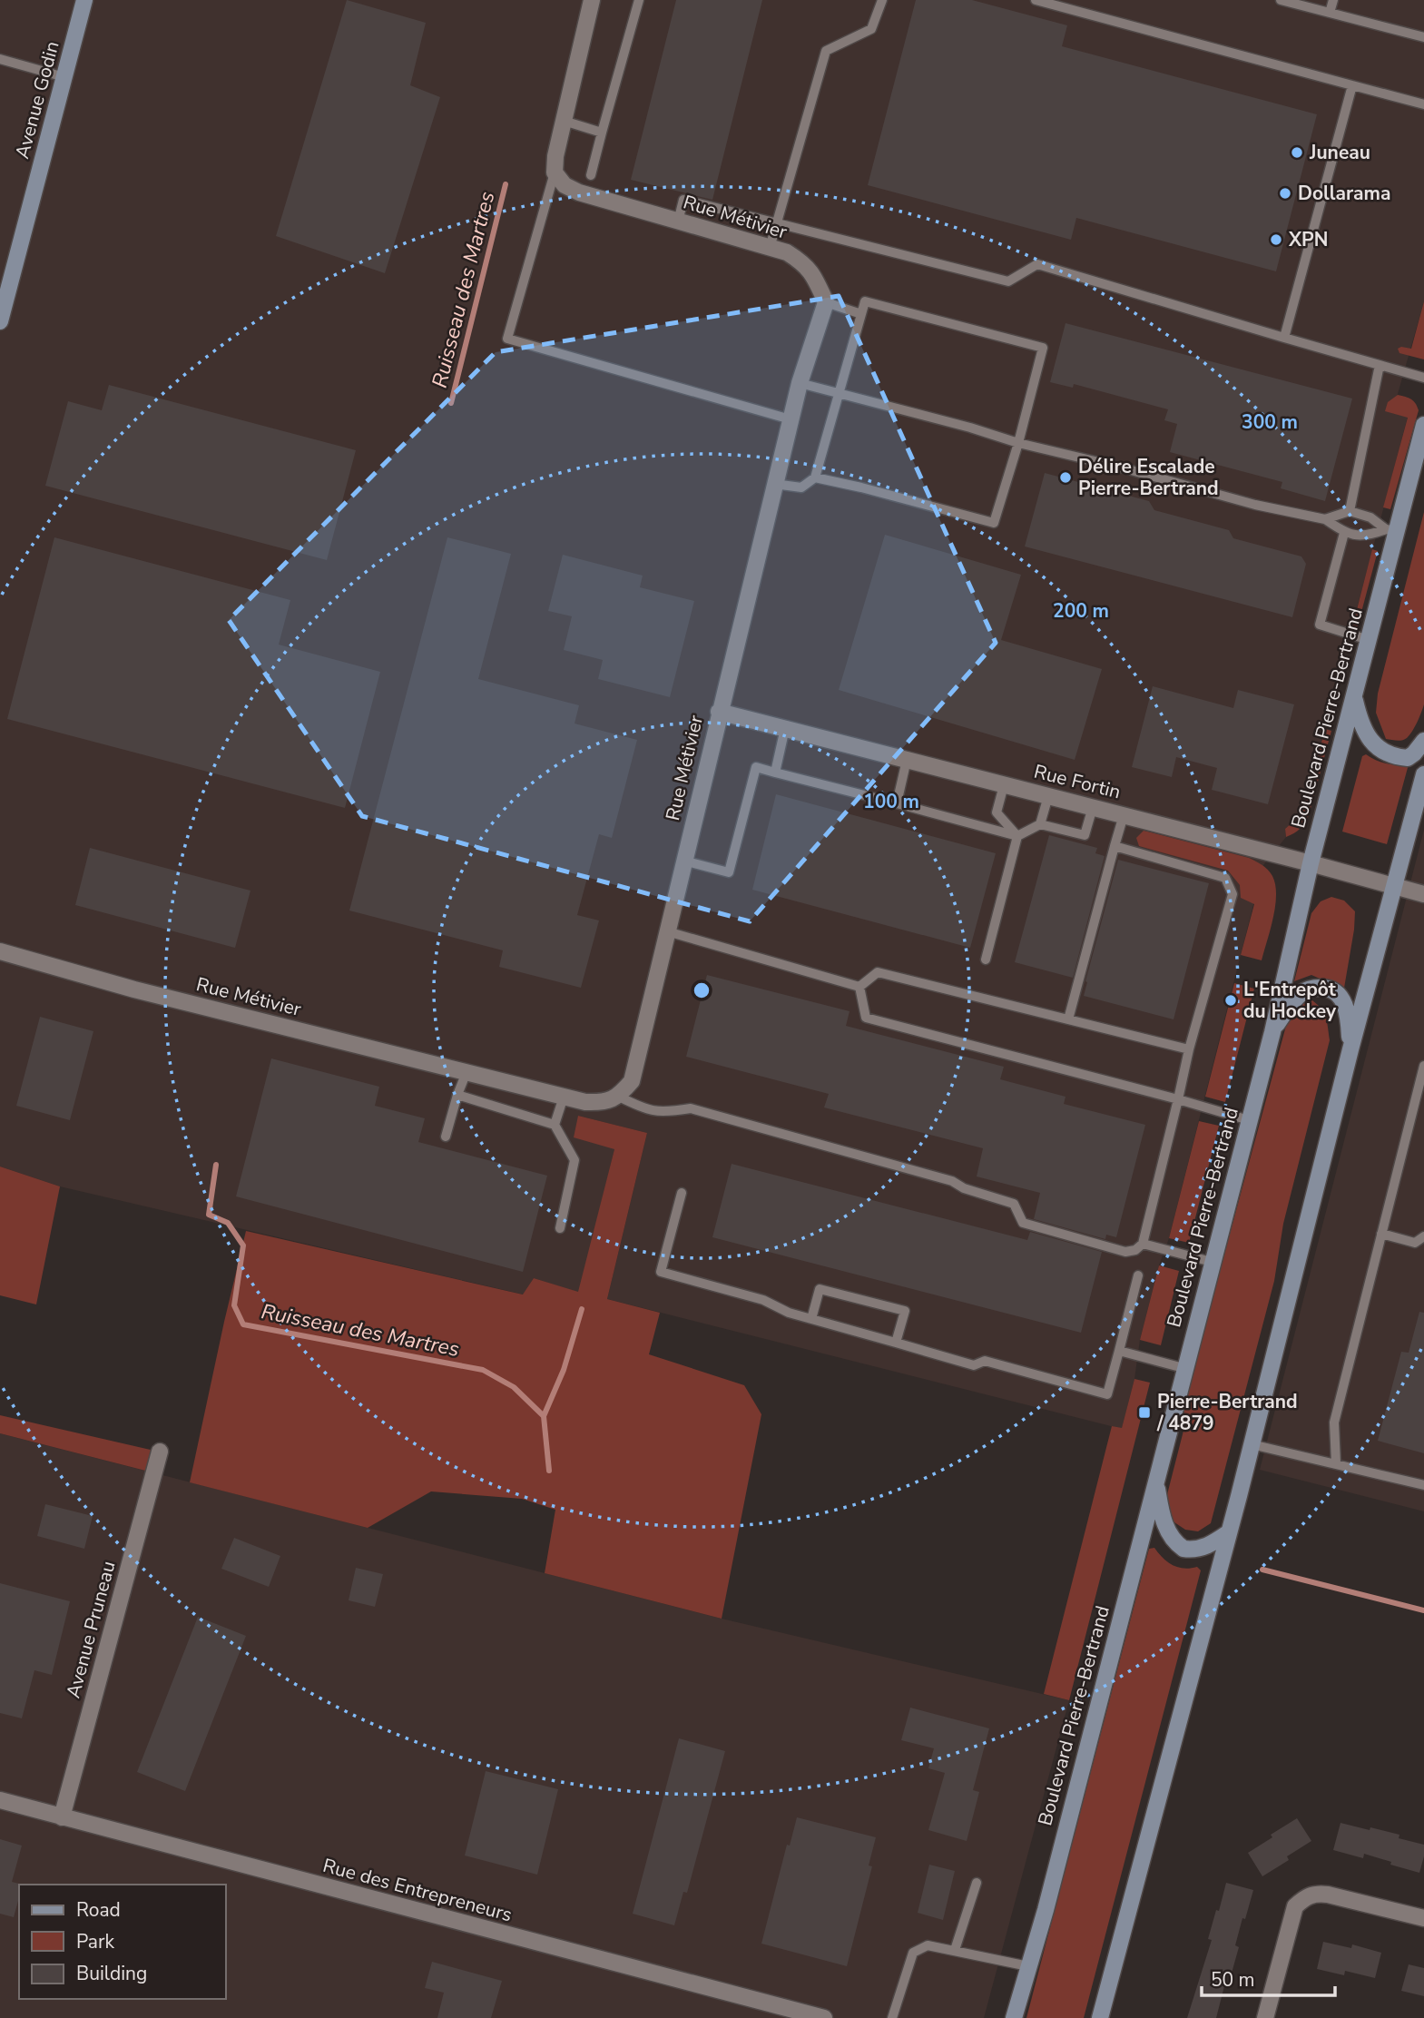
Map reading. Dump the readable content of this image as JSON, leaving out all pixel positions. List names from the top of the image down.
{
  "streets": {
    "main road": ["Avenue Godin", "Boulevard Pierre-Bertrand"],
    "street": [
      "Rue Métivier",
      "Rue Fortin",
      "Avenue Pruneau",
      "Rue des Entrepreneurs"
    ]
  },
  "crossings": [
    ["Rue Métivier", "Rue Fortin"],
    ["Boulevard Pierre-Bertrand", "Rue Fortin"],
    ["Avenue Pruneau", "Rue des Entrepreneurs"]
  ],
  "water": ["Ruisseau des Martres"],
  "places": {
    "other": [
      "Juneau",
      "Dollarama",
      "XPN",
      "Délire Escalade Pierre-Bertrand",
      "L'Entrepôt du Hockey"
    ],
    "transit": ["Pierre-Bertrand / 4879"]
  },
  "legend": ["Road", "Park", "Building"],
  "scale_bar": "50 m",
  "rings": ["300 m", "200 m", "100 m"]
}
